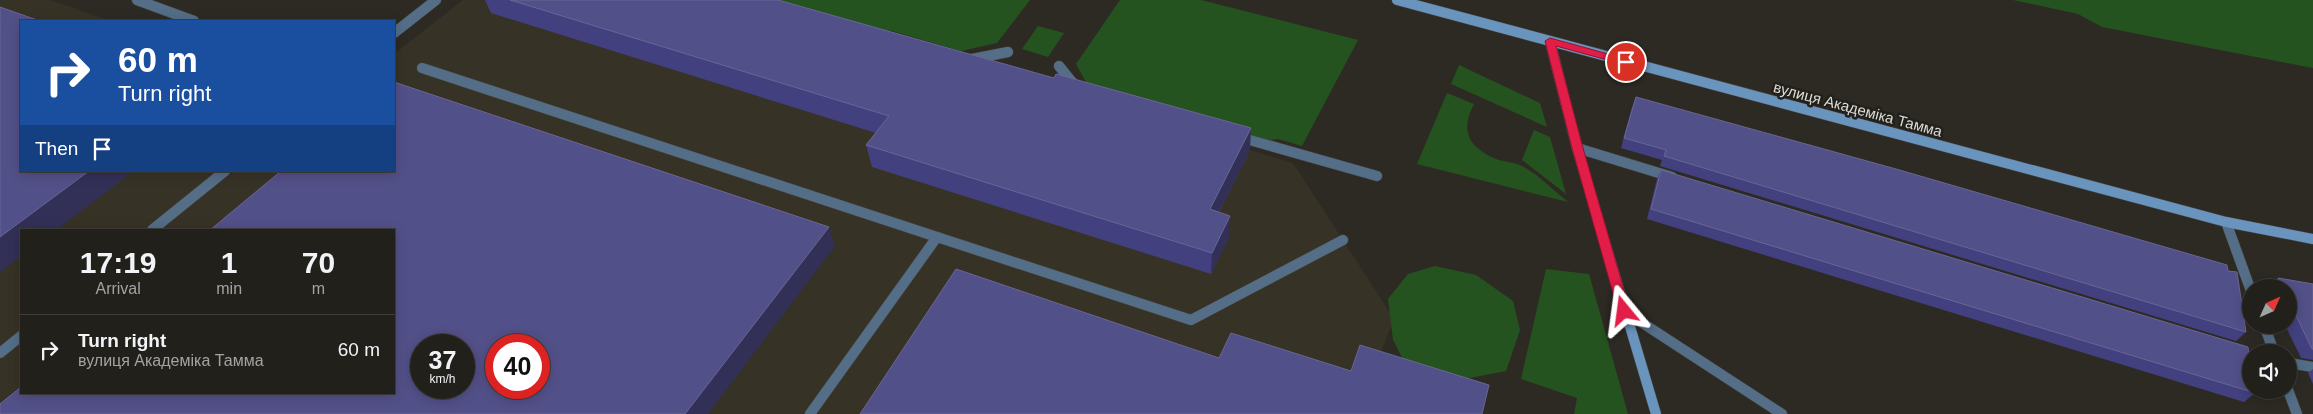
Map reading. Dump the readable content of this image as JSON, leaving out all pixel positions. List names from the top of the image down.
{
  "streets": {
    "main road": ["вулиця Академіка Тамма"]
  },
  "north": "top right",
  "page": {
    "turn": ["60 m", "Turn right"],
    "then": "Then",
    "eta": [
      "17:19",
      "Arrival",
      "1",
      "min",
      "70",
      "m"
    ],
    "list": [
      {
        "name": "Turn right",
        "note": "вулиця Академіка Тамма",
        "value": "60 m"
      }
    ],
    "speed": "37 km/h",
    "limit": "40"
  }
}
